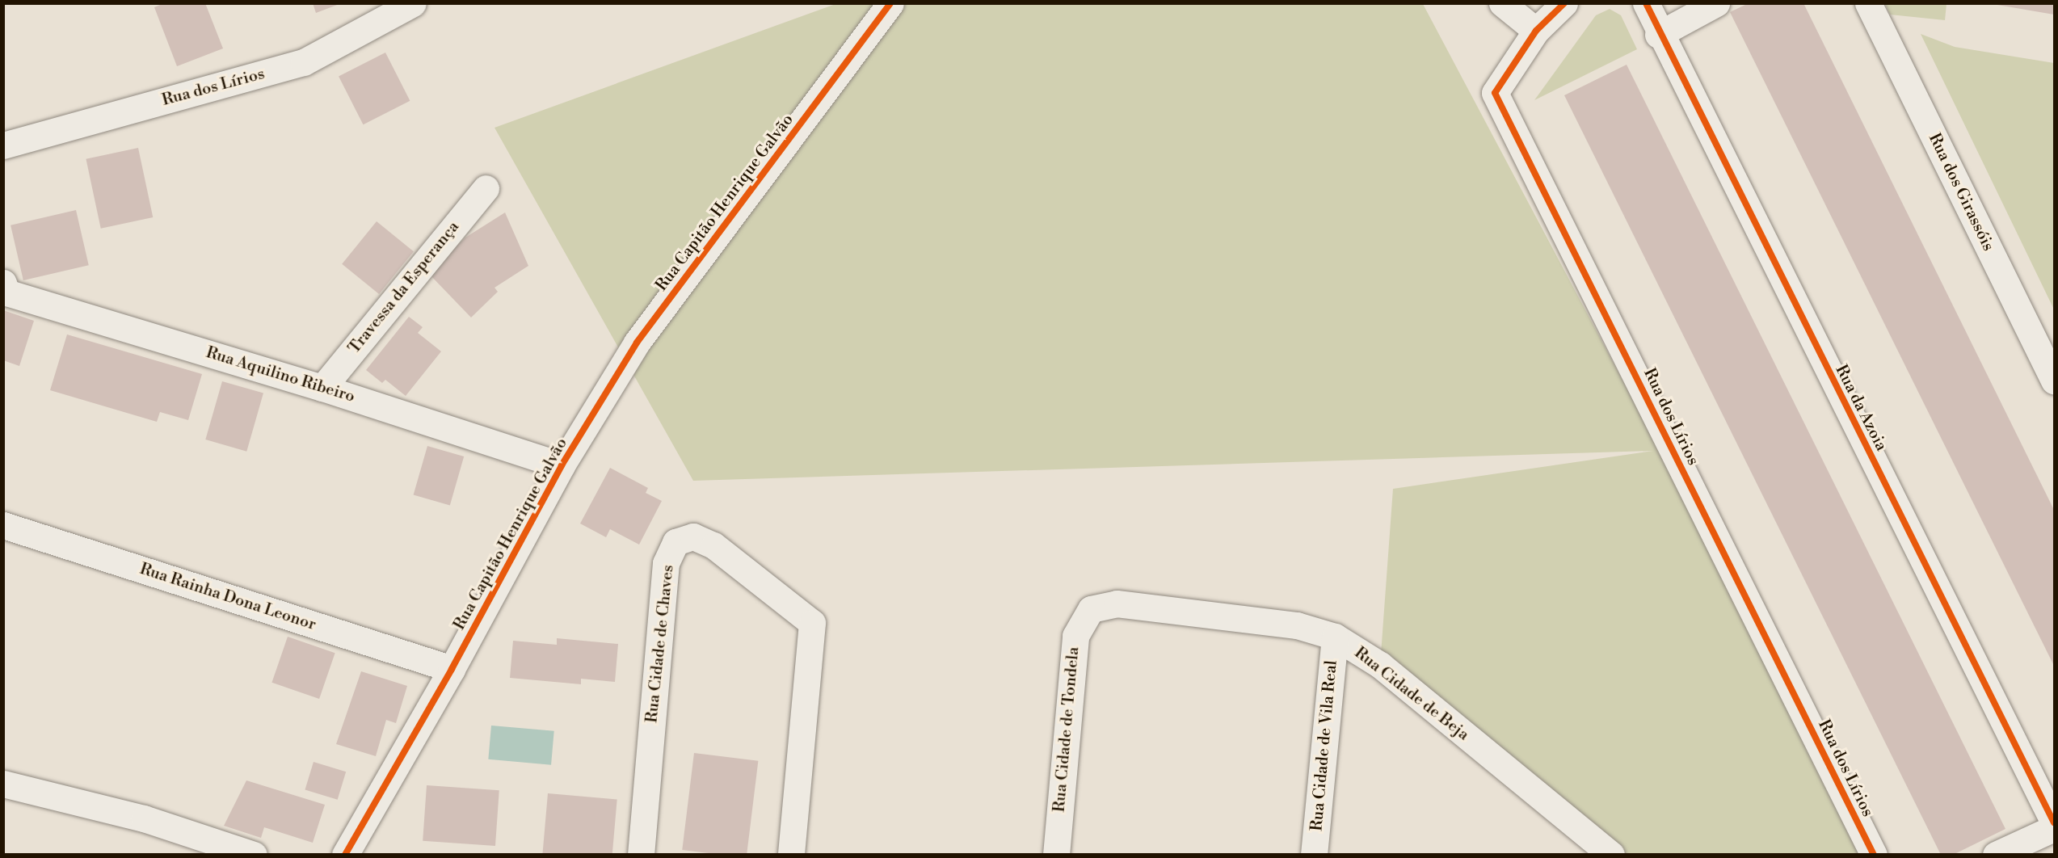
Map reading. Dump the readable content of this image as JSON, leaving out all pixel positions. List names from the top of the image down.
{
  "streets": {
    "street": [
      "Rua dos Lírios",
      "Rua dos Girassóis",
      "Rua Capitão Henrique Galvão",
      "Travessa da Esperança",
      "Rua Aquilino Ribeiro",
      "Rua da Azoia",
      "Rua Rainha Dona Leonor",
      "Rua Cidade de Chaves",
      "Rua Cidade de Beja",
      "Rua Cidade de Tondela",
      "Rua Cidade de Vila Real"
    ]
  },
  "crossings": [
    ["Rua Capitão Henrique Galvão", "Rua Aquilino Ribeiro"],
    ["Rua Capitão Henrique Galvão", "Rua Rainha Dona Leonor"],
    ["Travessa da Esperança", "Rua Aquilino Ribeiro"],
    ["Rua Cidade de Beja", "Rua Cidade de Tondela"],
    ["Rua Cidade de Beja", "Rua Cidade de Vila Real"]
  ]
}
